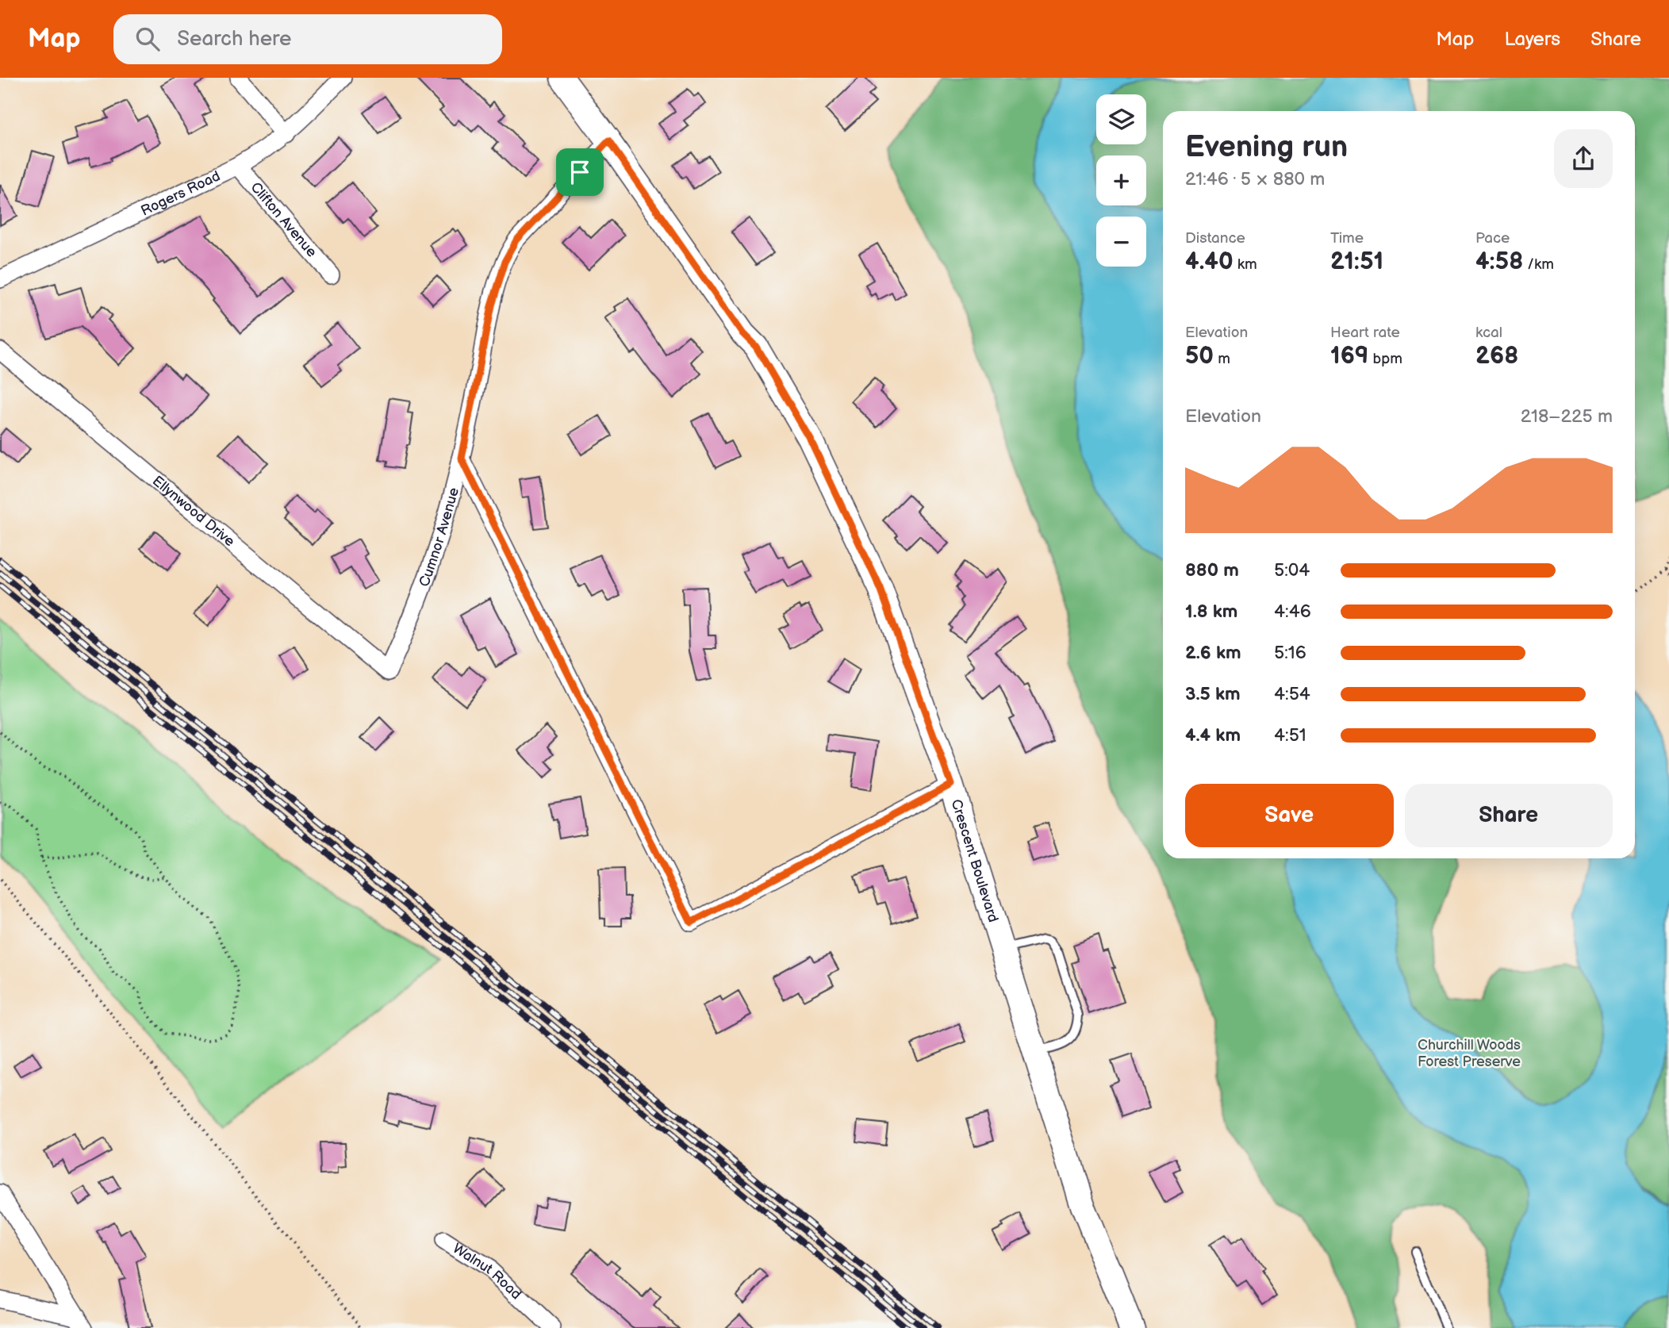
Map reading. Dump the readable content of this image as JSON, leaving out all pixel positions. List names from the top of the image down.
{
  "streets": {
    "street": [
      "Rogers Road",
      "Clifton Avenue",
      "Ellynwood Drive",
      "Cumnor Avenue",
      "Crescent Boulevard",
      "Walnut Road"
    ]
  },
  "crossings": [
    ["Rogers Road", "Clifton Avenue"],
    ["Ellynwood Drive", "Cumnor Avenue"],
    ["Cumnor Avenue", "Crescent Boulevard"]
  ],
  "parks": ["Churchill Woods Forest Preserve"],
  "page": {
    "header": "Map",
    "search": "Search here",
    "nav": ["Map", "Layers", "Share"],
    "map_buttons": ["+", "−"],
    "heading": ["Evening run", "21:46 · 5 × 880 m"],
    "stats": [
      ["Distance", "4.40 km"],
      ["Time", "21:51"],
      ["Pace", "4:58 /km"],
      ["Elevation", "50 m"],
      ["Heart rate", "169 bpm"],
      ["kcal", "268"]
    ],
    "chart": ["Elevation", "218–225 m"],
    "list": [
      {
        "name": "880 m",
        "note": "5:04"
      },
      {
        "name": "1.8 km",
        "note": "4:46"
      },
      {
        "name": "2.6 km",
        "note": "5:16"
      },
      {
        "name": "3.5 km",
        "note": "4:54"
      },
      {
        "name": "4.4 km",
        "note": "4:51"
      }
    ],
    "buttons": ["Save", "Share"]
  }
}
